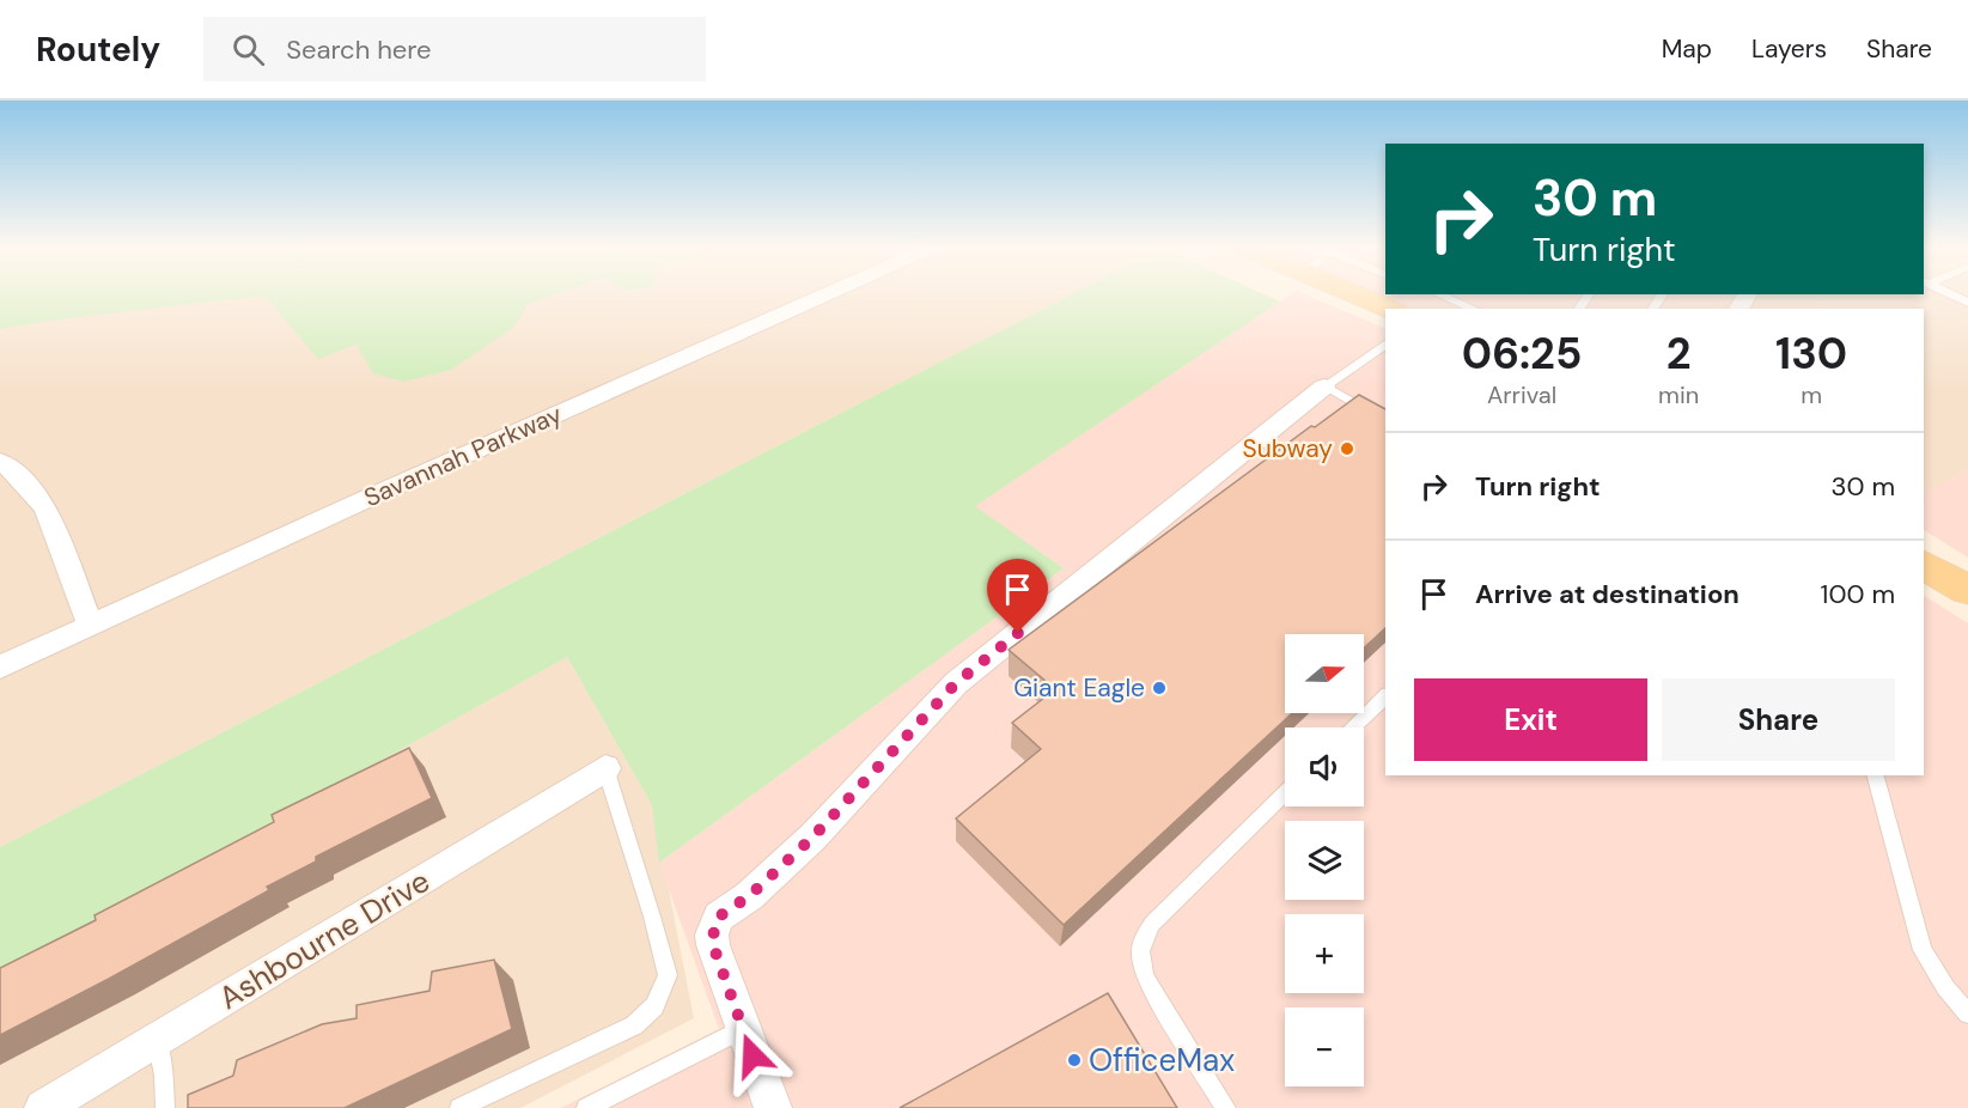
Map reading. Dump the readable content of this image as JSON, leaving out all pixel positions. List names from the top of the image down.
{
  "streets": {
    "street": ["Savannah Parkway", "Ashbourne Drive"]
  },
  "places": ["Subway", "Giant Eagle", "OfficeMax"],
  "north": "right",
  "page": {
    "header": "Routely",
    "search": "Search here",
    "nav": ["Map", "Layers", "Share"],
    "turn": ["30 m", "Turn right"],
    "eta": [
      "06:25",
      "Arrival",
      "2",
      "min",
      "130",
      "m"
    ],
    "list": [
      {
        "name": "Turn right",
        "value": "30 m"
      },
      {
        "name": "Arrive at destination",
        "value": "100 m"
      }
    ],
    "map_buttons": ["+", "−"],
    "buttons": ["Exit", "Share"]
  }
}
